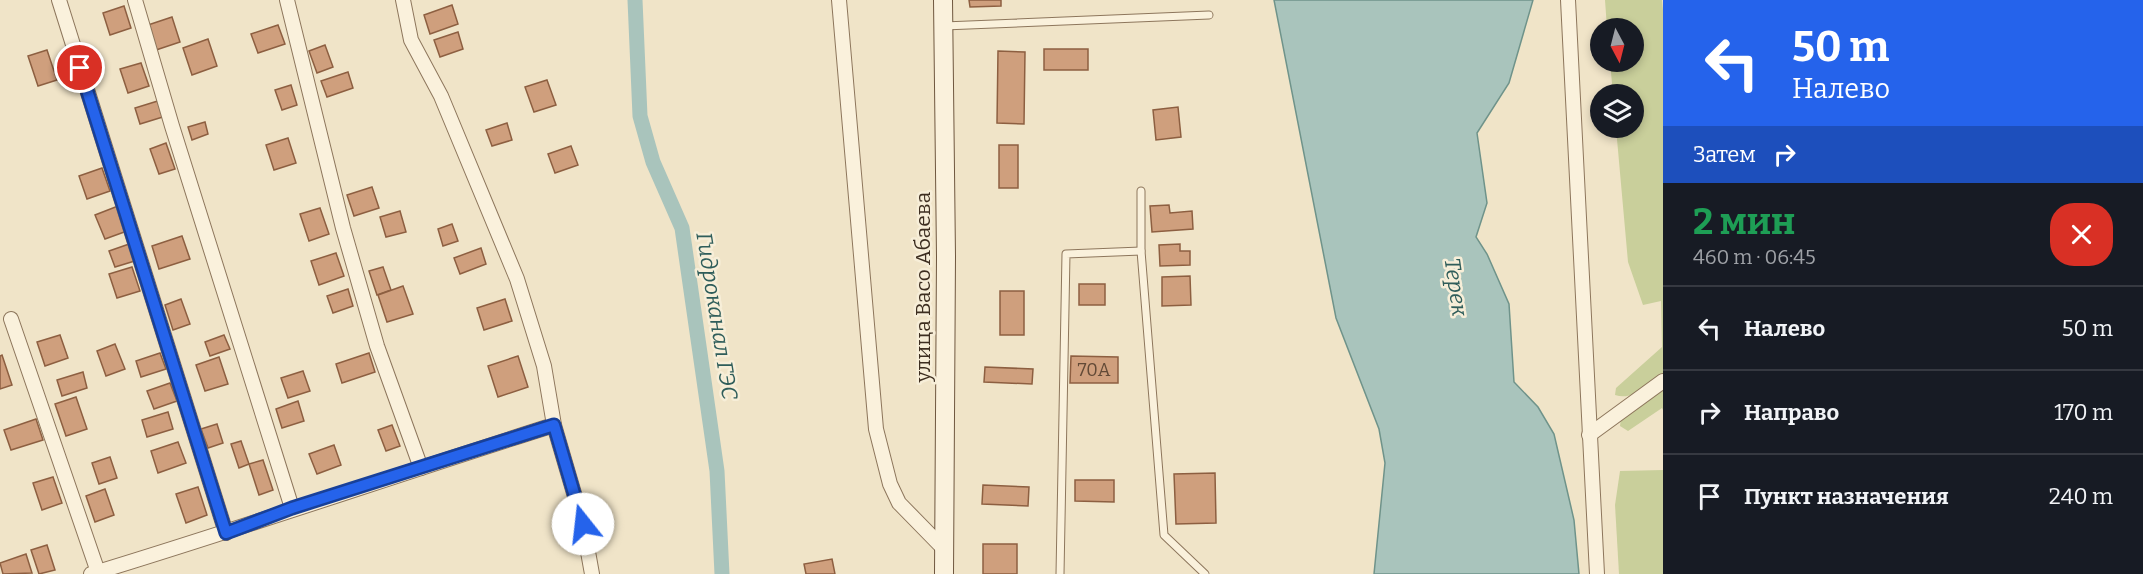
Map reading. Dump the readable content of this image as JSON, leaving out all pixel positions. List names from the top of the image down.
{
  "streets": {
    "main road": ["улица Васо Абаева"]
  },
  "water": ["Терек", "Гидроканал ГЭС"],
  "house_numbers": ["70А"],
  "north": "bottom",
  "page": {
    "turn": ["50 m", "Налево"],
    "then": "Затем",
    "heading": ["2 мин", "460 m · 06:45"],
    "list": [
      {
        "name": "Налево",
        "value": "50 m"
      },
      {
        "name": "Направо",
        "value": "170 m"
      },
      {
        "name": "Пункт назначения",
        "value": "240 m"
      }
    ]
  }
}
